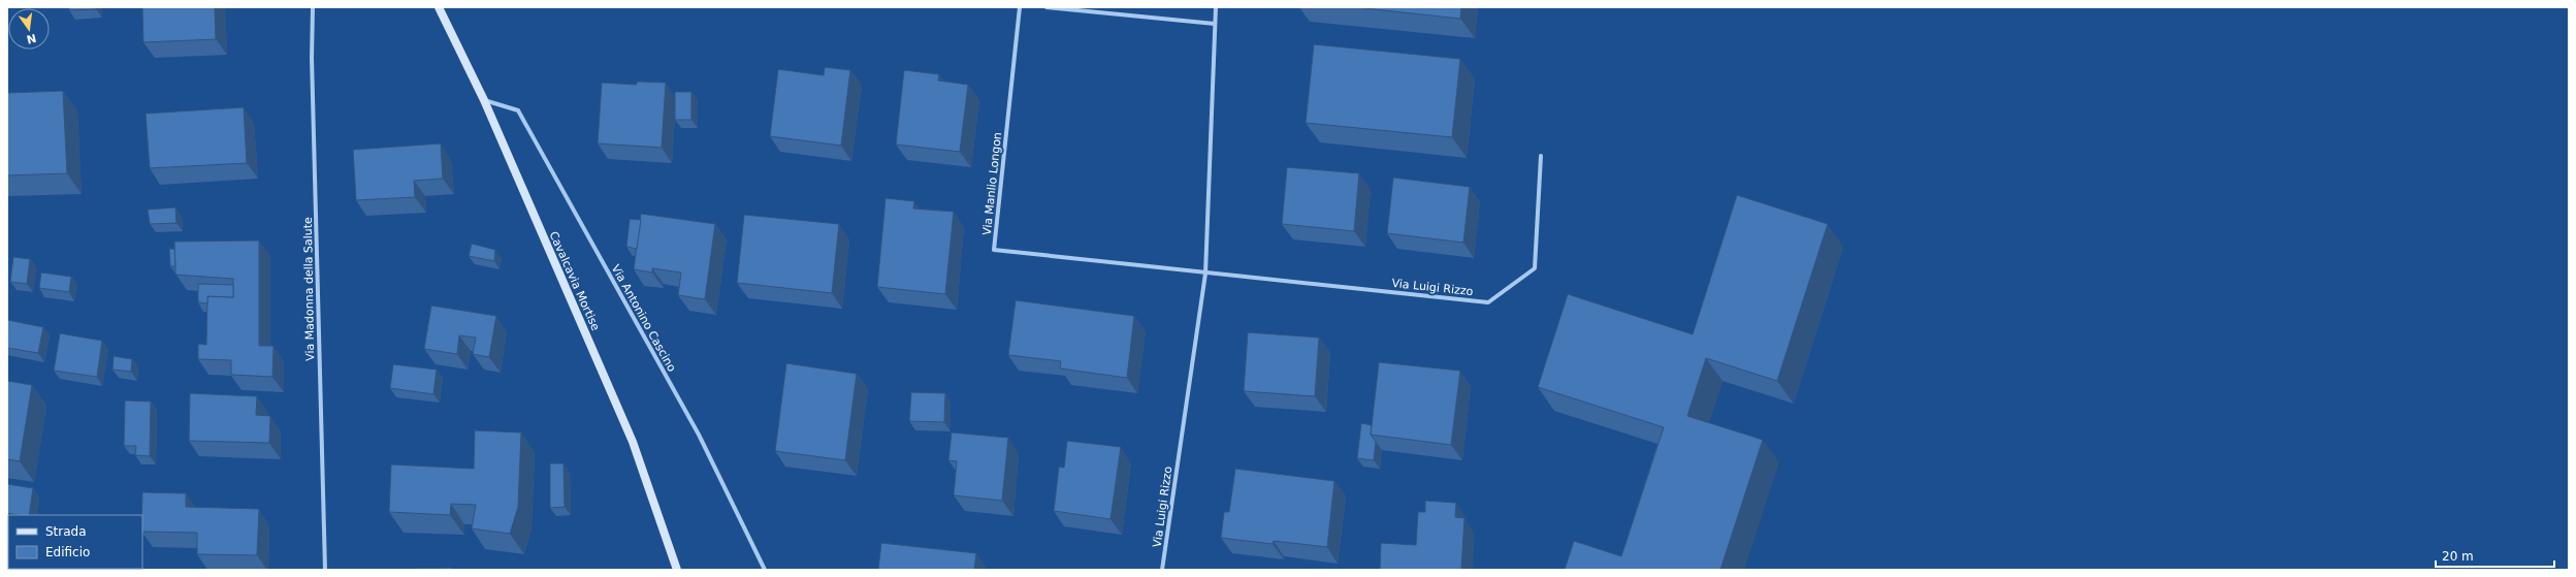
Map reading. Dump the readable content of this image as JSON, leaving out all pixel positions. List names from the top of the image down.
{
  "streets": {
    "street": [
      "Via Manlio Longon",
      "Cavalcavia Mortise",
      "Via Luigi Rizzo",
      "Via Madonna della Salute",
      "Via Antonino Cascino"
    ]
  },
  "crossings": [
    ["Via Manlio Longon", "Via Luigi Rizzo"],
    ["Cavalcavia Mortise", "Via Antonino Cascino"]
  ],
  "legend": ["Strada", "Edificio"],
  "scale_bar": "20 m",
  "north": "bottom"
}
